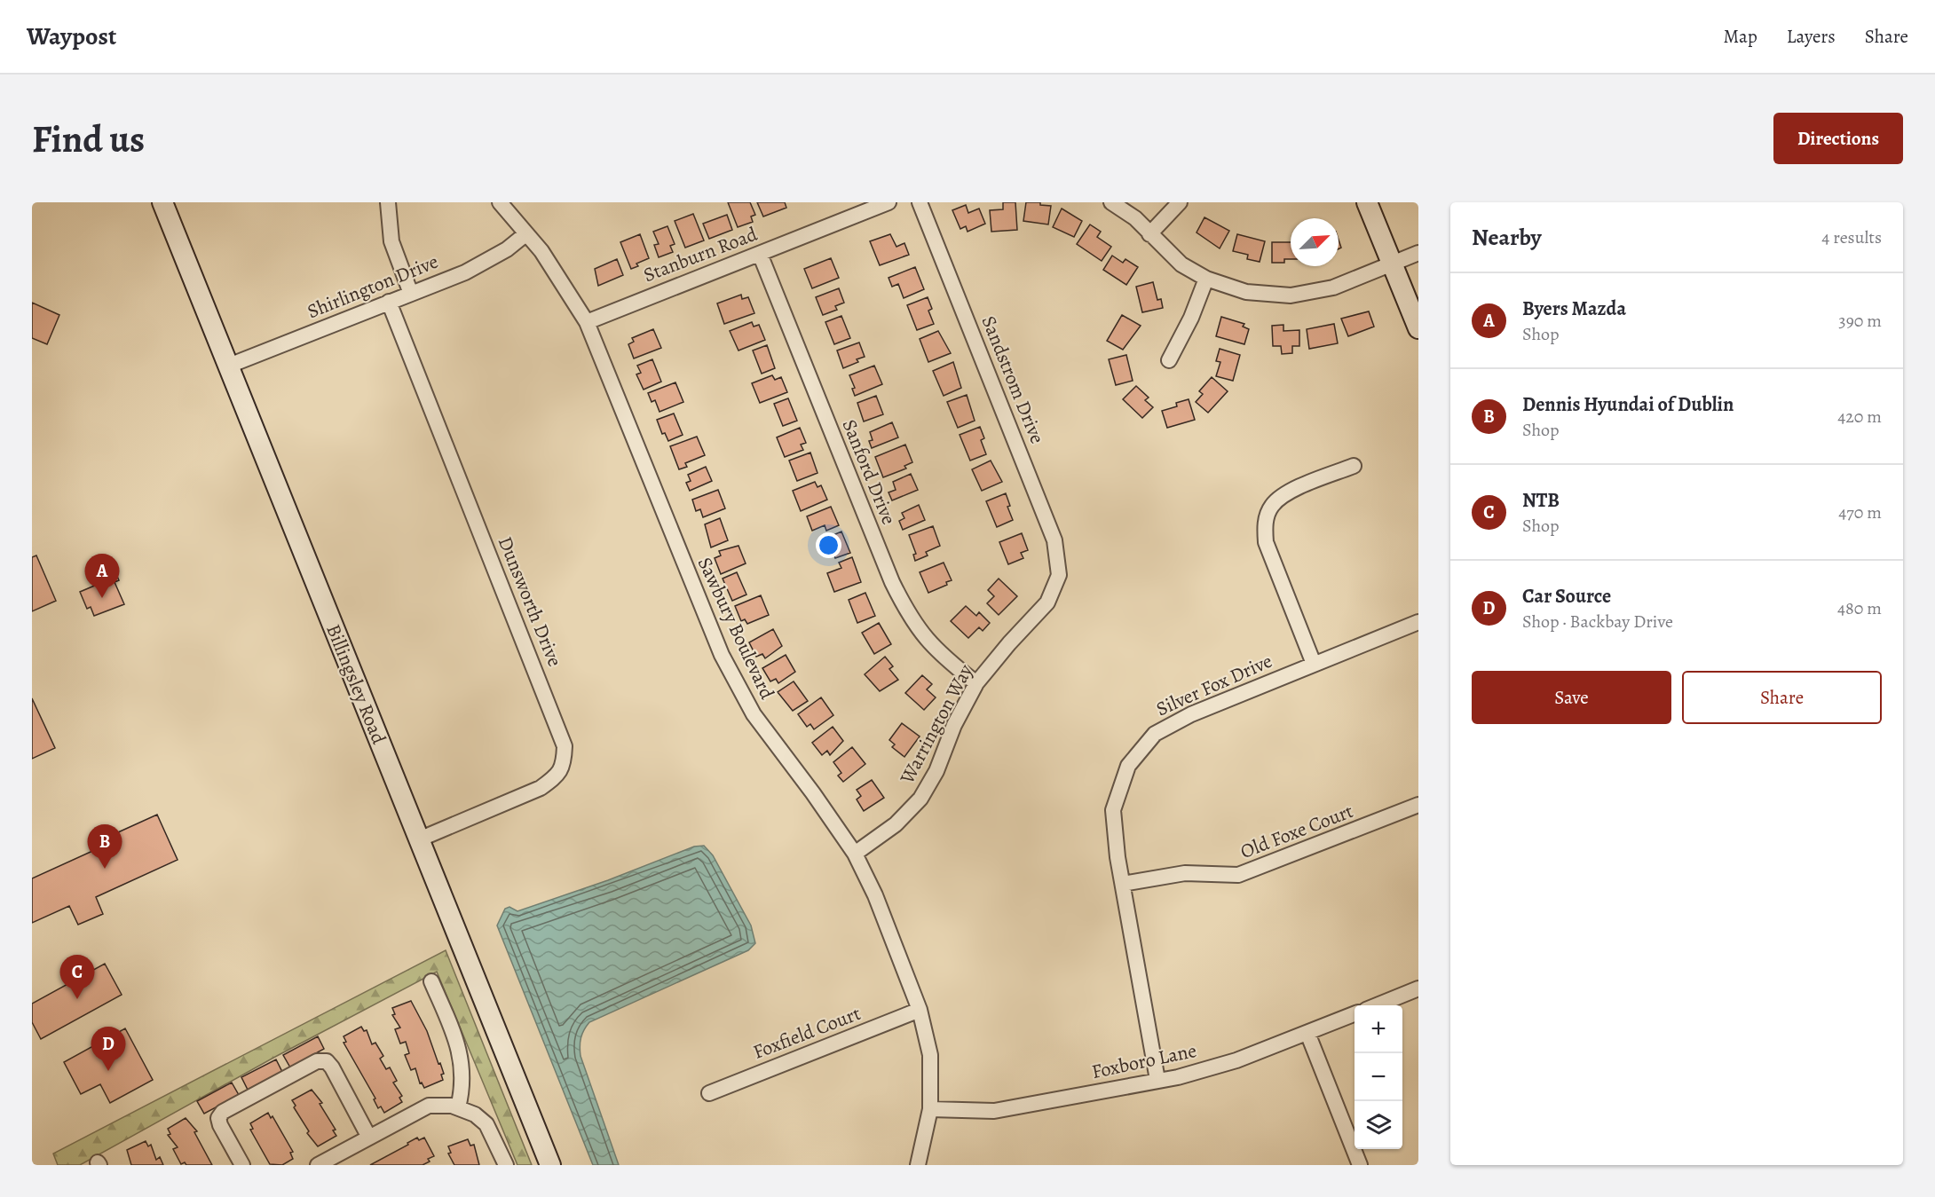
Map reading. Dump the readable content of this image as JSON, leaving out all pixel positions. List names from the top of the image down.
{
  "streets": {
    "street": [
      "Stanburn Road",
      "Shirlington Drive",
      "Sandstrom Drive",
      "Sanford Drive",
      "Dunsworth Drive",
      "Sawbury Boulevard",
      "Billingsley Road",
      "Silver Fox Drive",
      "Warrington Way",
      "Old Foxe Court",
      "Foxfield Court",
      "Foxboro Lane"
    ]
  },
  "crossings": [
    ["Stanburn Road", "Sanford Drive"],
    ["Stanburn Road", "Sawbury Boulevard"],
    ["Shirlington Drive", "Dunsworth Drive"],
    ["Shirlington Drive", "Sawbury Boulevard"],
    ["Shirlington Drive", "Billingsley Road"],
    ["Sandstrom Drive", "Warrington Way"],
    ["Sanford Drive", "Warrington Way"],
    ["Dunsworth Drive", "Billingsley Road"],
    ["Sawbury Boulevard", "Warrington Way"],
    ["Sawbury Boulevard", "Foxfield Court"],
    ["Sawbury Boulevard", "Foxboro Lane"],
    ["Silver Fox Drive", "Old Foxe Court"],
    ["Silver Fox Drive", "Foxboro Lane"]
  ],
  "north": "top right",
  "page": {
    "header": "Waypost",
    "nav": ["Map", "Layers", "Share"],
    "buttons": [
      "Directions",
      ["Save", "Share"]
    ],
    "title": "Find us",
    "heading": ["Nearby", "4 results"],
    "list": [
      {
        "mark": "A",
        "name": "Byers Mazda",
        "note": "Shop",
        "value": "390 m"
      },
      {
        "mark": "B",
        "name": "Dennis Hyundai of Dublin",
        "note": "Shop",
        "value": "420 m"
      },
      {
        "mark": "C",
        "name": "NTB",
        "note": "Shop",
        "value": "470 m"
      },
      {
        "mark": "D",
        "name": "Car Source",
        "note": "Shop · Backbay Drive",
        "value": "480 m"
      }
    ],
    "pins": [
      "A",
      "B",
      "C",
      "D"
    ],
    "map_buttons": ["+", "−"]
  }
}
